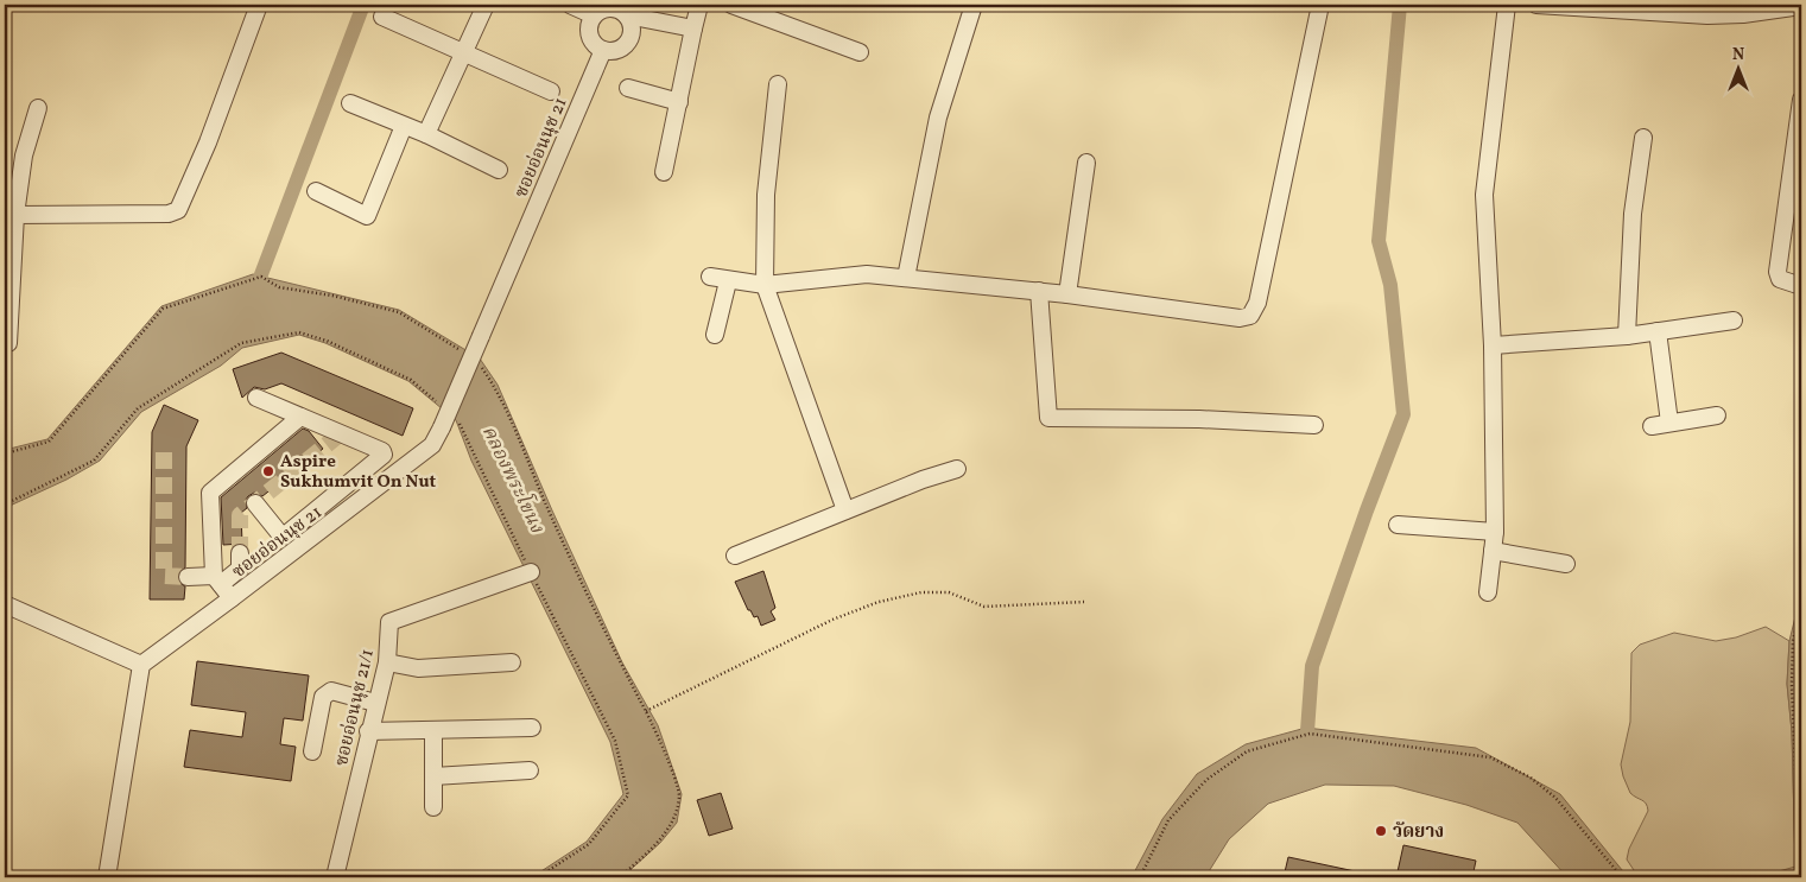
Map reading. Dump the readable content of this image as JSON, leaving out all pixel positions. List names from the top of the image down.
{
  "streets": {
    "street": ["ซอยอ่อนนุช 21", "ซอยอ่อนนุช 21/1"]
  },
  "water": ["คลองพระโขนง"],
  "places": ["Aspire Sukhumvit On Nut", "วัดยาง"],
  "north": "top"
}
